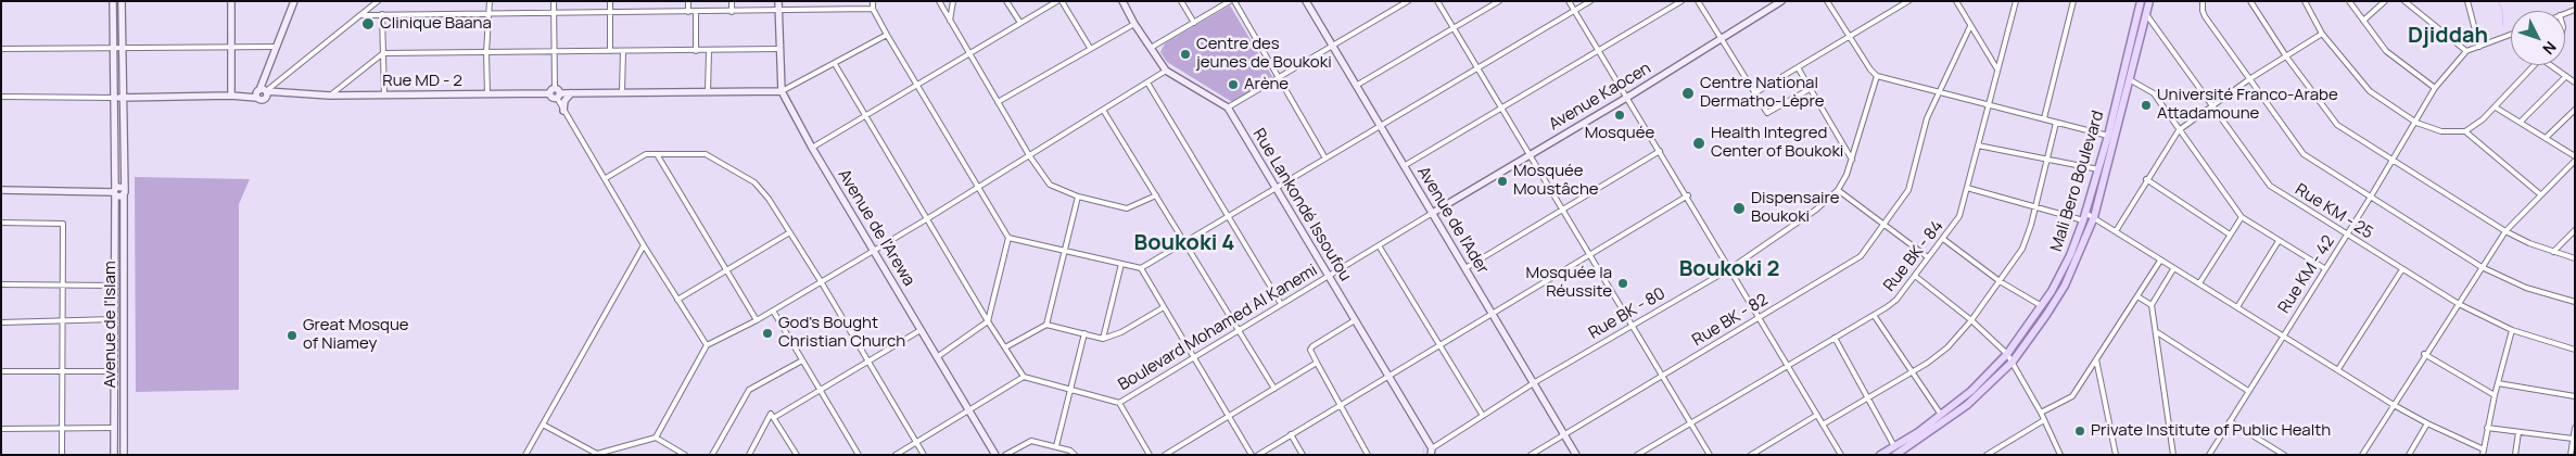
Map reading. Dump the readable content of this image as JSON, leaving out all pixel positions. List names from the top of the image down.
{
  "streets": {
    "main road": ["Mali Bero Boulevard"],
    "street": [
      "Rue MD - 2",
      "Avenue Kaocen",
      "Rue Lankondé Issoufou",
      "Rue KM - 25",
      "Avenue de l'Ader",
      "Avenue de l'Arewa",
      "Rue BK - 84",
      "Rue KM - 42",
      "Rue BK - 80",
      "Rue BK - 82",
      "Avenue de l'Islam",
      "Boulevard Mohamed Al Kanemi"
    ]
  },
  "crossings": [
    ["Rue MD - 2", "Avenue de l'Arewa"],
    ["Rue MD - 2", "Avenue de l'Islam"],
    ["Avenue Kaocen", "Avenue de l'Ader"],
    ["Avenue Kaocen", "Boulevard Mohamed Al Kanemi"],
    ["Mali Bero Boulevard", "Rue KM - 25"],
    ["Rue Lankondé Issoufou", "Rue BK - 80"],
    ["Rue Lankondé Issoufou", "Boulevard Mohamed Al Kanemi"],
    ["Rue KM - 25", "Rue KM - 42"],
    ["Avenue de l'Ader", "Rue BK - 80"],
    ["Avenue de l'Ader", "Rue BK - 82"],
    ["Avenue de l'Ader", "Boulevard Mohamed Al Kanemi"]
  ],
  "districts": ["Djiddah", "Boukoki 4", "Boukoki 2"],
  "places": [
    "Clinique Baana",
    "Centre des jeunes de Boukoki",
    "Arène",
    "Centre National Dermatho-Lèpre",
    "Université Franco-Arabe Attadamoune",
    "Mosquée",
    "Health Integred Center of Boukoki",
    "Mosquée Moustâche",
    "Dispensaire Boukoki",
    "Mosquée la Réussite",
    "God's Bought Christian Church",
    "Great Mosque of Niamey",
    "Private Institute of Public Health"
  ],
  "north": "bottom right"
}
